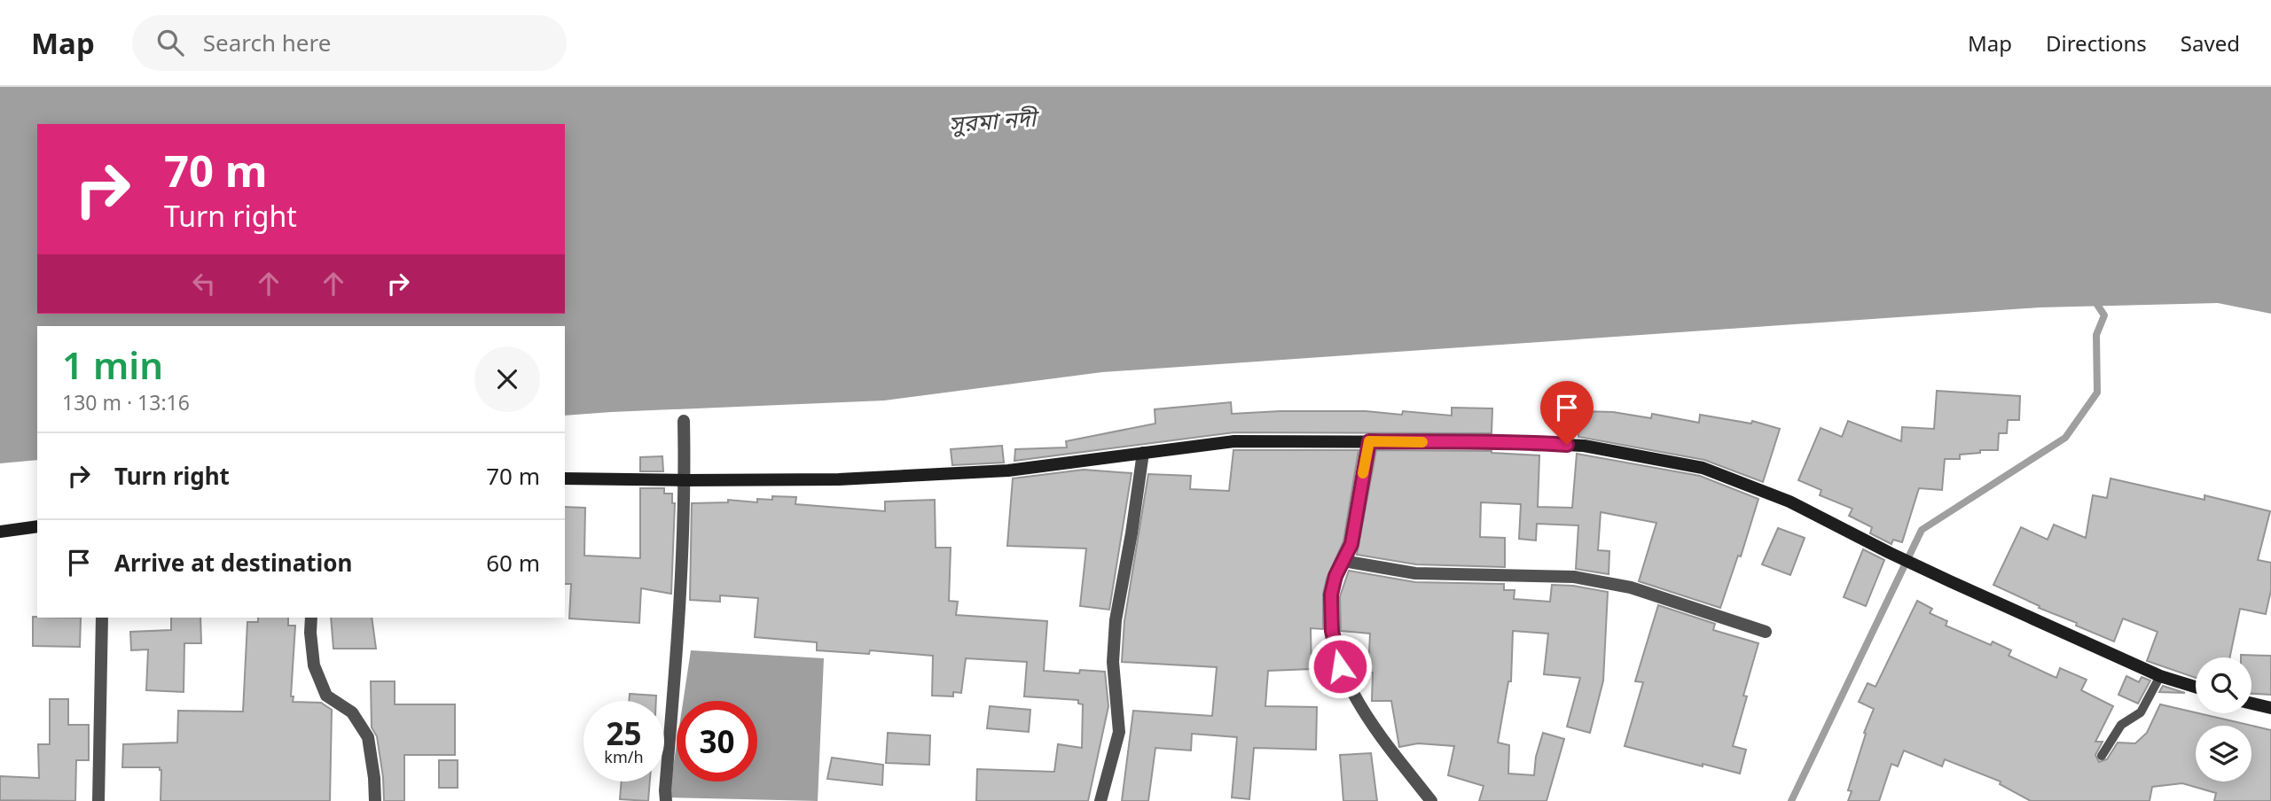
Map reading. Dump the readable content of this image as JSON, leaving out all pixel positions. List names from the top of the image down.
{
  "water": ["সুরমা নদী"],
  "page": {
    "header": "Map",
    "search": "Search here",
    "nav": ["Map", "Directions", "Saved"],
    "turn": ["70 m", "Turn right"],
    "heading": ["1 min", "130 m · 13:16"],
    "list": [
      {
        "name": "Turn right",
        "value": "70 m"
      },
      {
        "name": "Arrive at destination",
        "value": "60 m"
      }
    ],
    "speed": "25 km/h",
    "limit": "30"
  }
}
